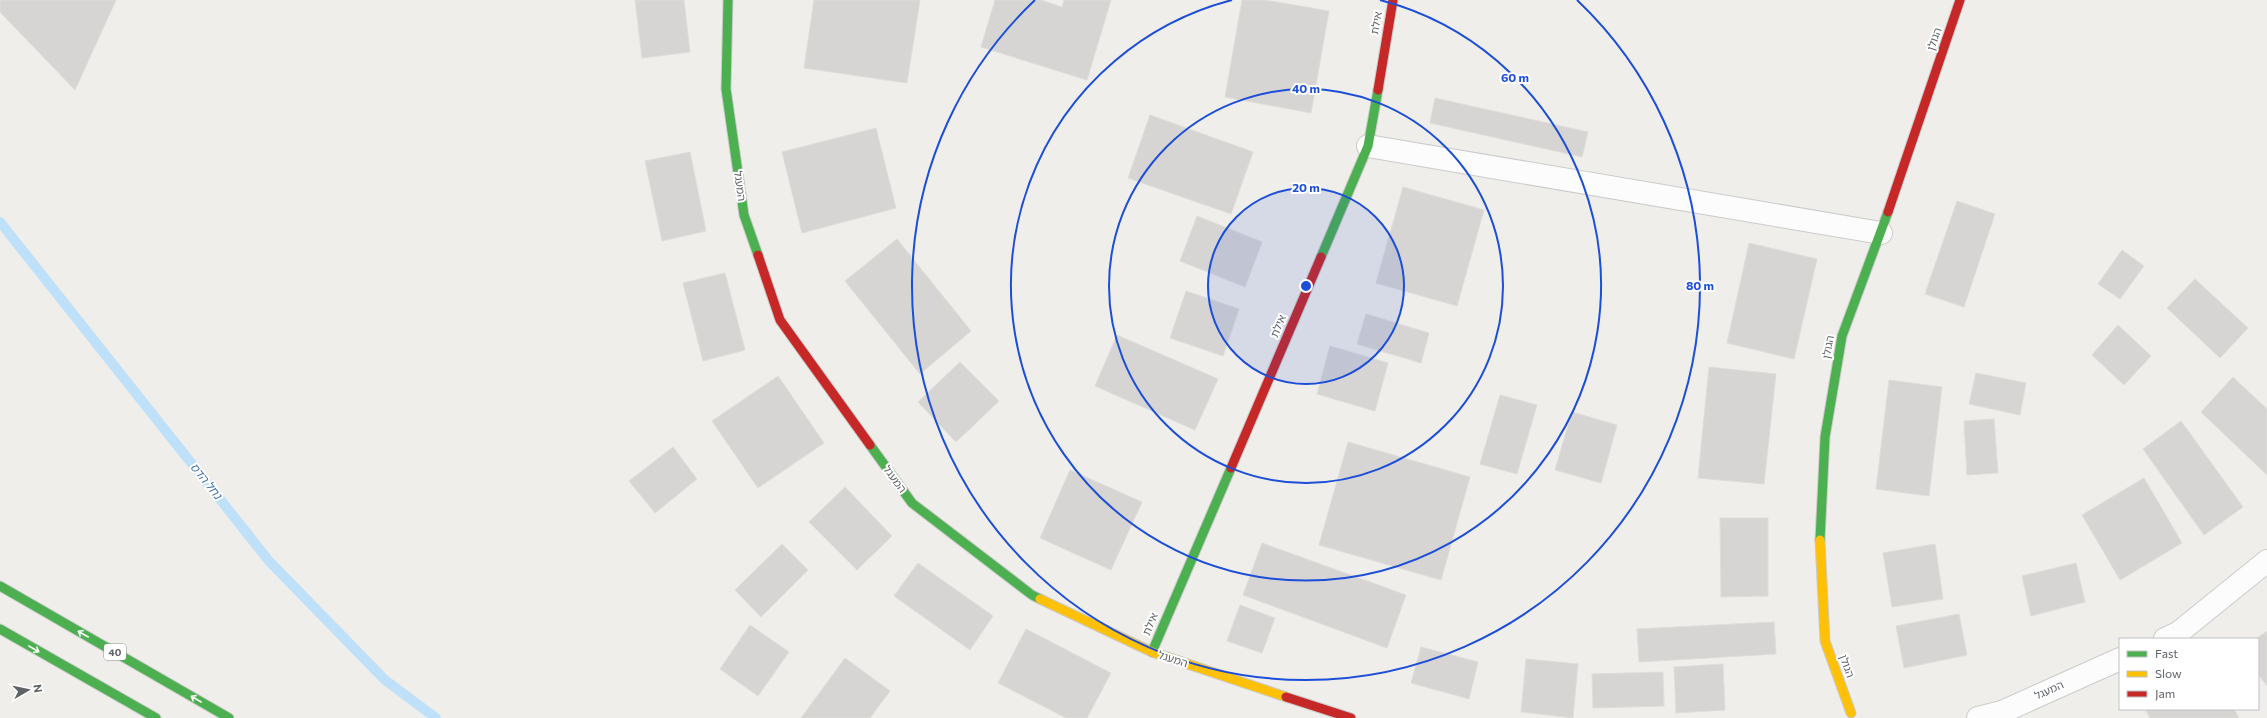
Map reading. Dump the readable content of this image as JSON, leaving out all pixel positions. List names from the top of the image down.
{
  "streets": {
    "main road": [
      "אילת",
      "הגולן",
      "המעגל",
      "40"
    ]
  },
  "crossings": [
    ["אילת", "המעגל"]
  ],
  "water": ["נחל הדס"],
  "legend": ["Fast", "Slow", "Jam"],
  "north": "right",
  "rings": [
    "60 m",
    "40 m",
    "20 m",
    "80 m"
  ]
}
